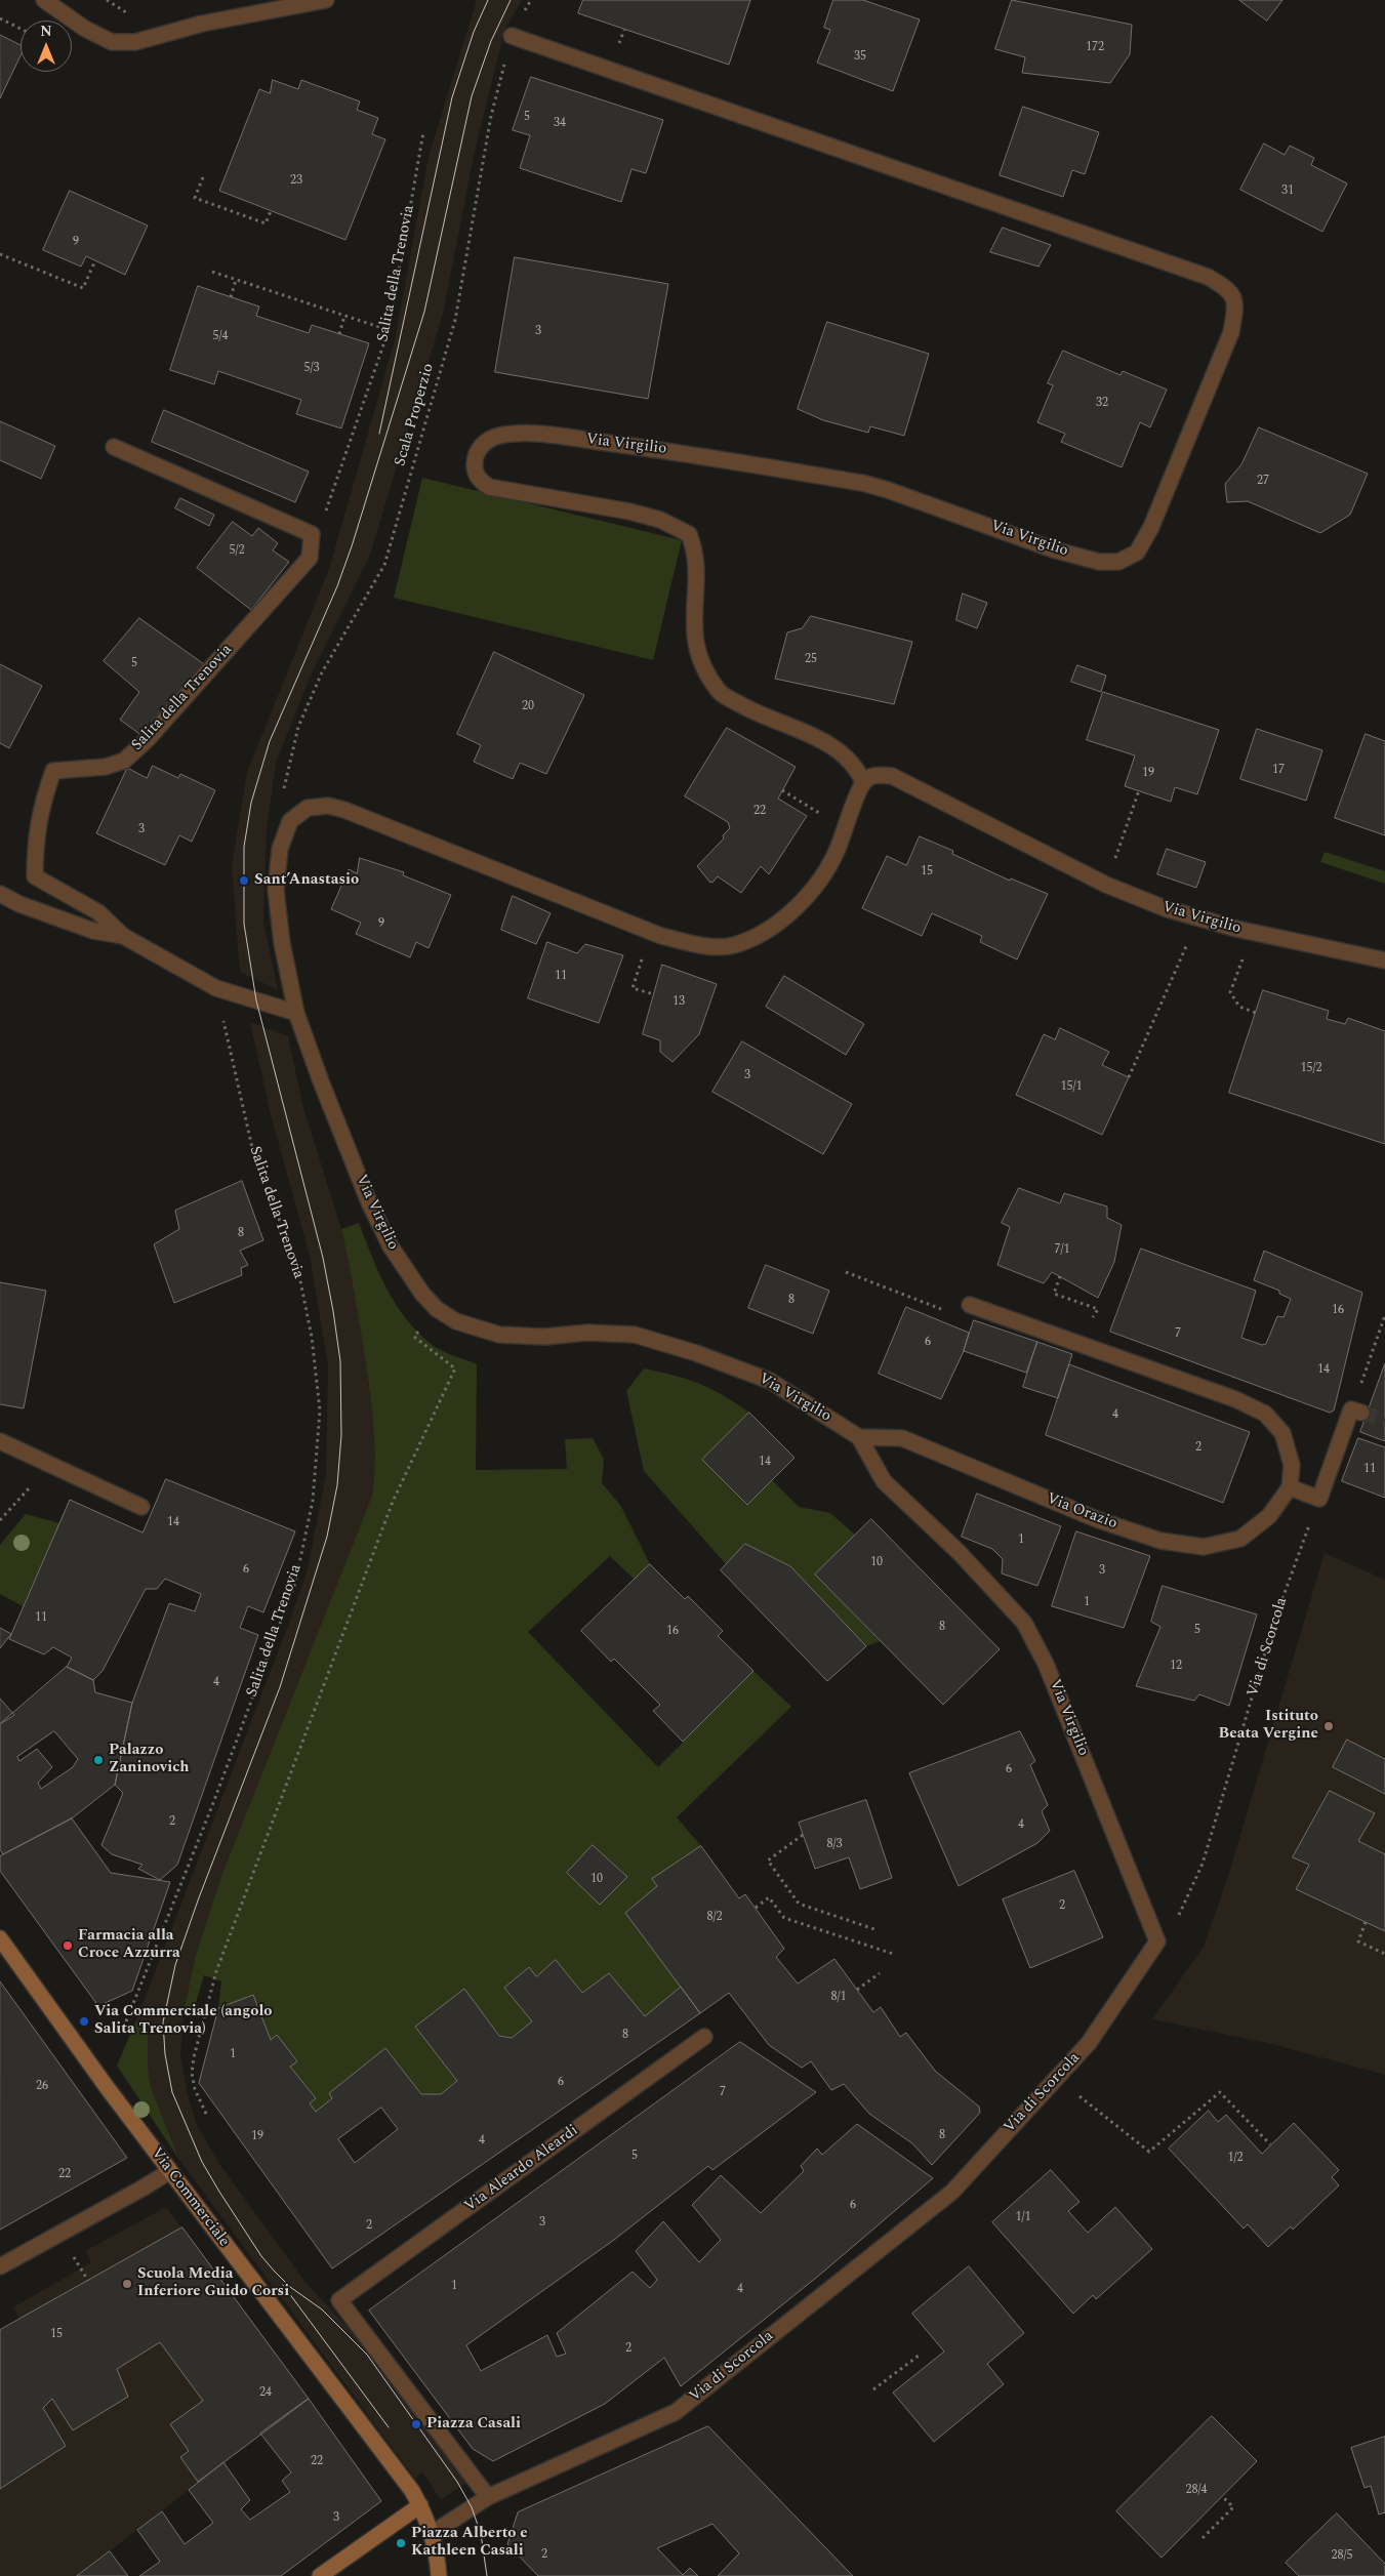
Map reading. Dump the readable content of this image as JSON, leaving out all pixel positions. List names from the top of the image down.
{
  "streets": {
    "main road": ["Via Commerciale"],
    "street": [
      "Salita della Trenovia",
      "Via Virgilio",
      "Via Orazio",
      "Via di Scorcola",
      "Via Aleardo Aleardi"
    ],
    "path": ["Scala Properzio"]
  },
  "crossings": [
    ["Salita della Trenovia", "Via Virgilio"],
    ["Scala Properzio", "Via Virgilio"],
    ["Via Virgilio", "Via Orazio"],
    ["Via Virgilio", "Via di Scorcola"],
    ["Via di Scorcola", "Via Aleardo Aleardi"]
  ],
  "places": [
    "Sant’Anastasio",
    "Istituto Beata Vergine",
    "Palazzo Zaninovich",
    "Farmacia alla Croce Azzurra",
    "Via Commerciale (angolo Salita Trenovia)",
    "Scuola Media Inferiore Guido Corsi",
    "Piazza Casali",
    "Piazza Alberto e Kathleen Casali"
  ],
  "house_numbers": [
    "172",
    "35",
    "5",
    "34",
    "23",
    "31",
    "9",
    "3",
    "5/4",
    "5/3",
    "32",
    "27",
    "5/2",
    "25",
    "5",
    "20",
    "17",
    "19",
    "22",
    "3",
    "15",
    "9",
    "11",
    "13",
    "15/2",
    "3",
    "15/1",
    "8",
    "7/1",
    "8",
    "16",
    "7",
    "6",
    "14",
    "4",
    "2",
    "14",
    "11",
    "14",
    "1",
    "10",
    "6",
    "3",
    "1",
    "11",
    "8",
    "5",
    "16",
    "12",
    "4",
    "6",
    "2",
    "4",
    "8/3",
    "10",
    "2",
    "8/2",
    "8/1",
    "8",
    "1",
    "6",
    "26",
    "7",
    "8",
    "19",
    "4",
    "5",
    "1/2",
    "22",
    "6",
    "1/1",
    "3",
    "2",
    "1",
    "4",
    "15",
    "2",
    "24",
    "22",
    "28/4",
    "3",
    "2",
    "28/5"
  ],
  "north": "top"
}
